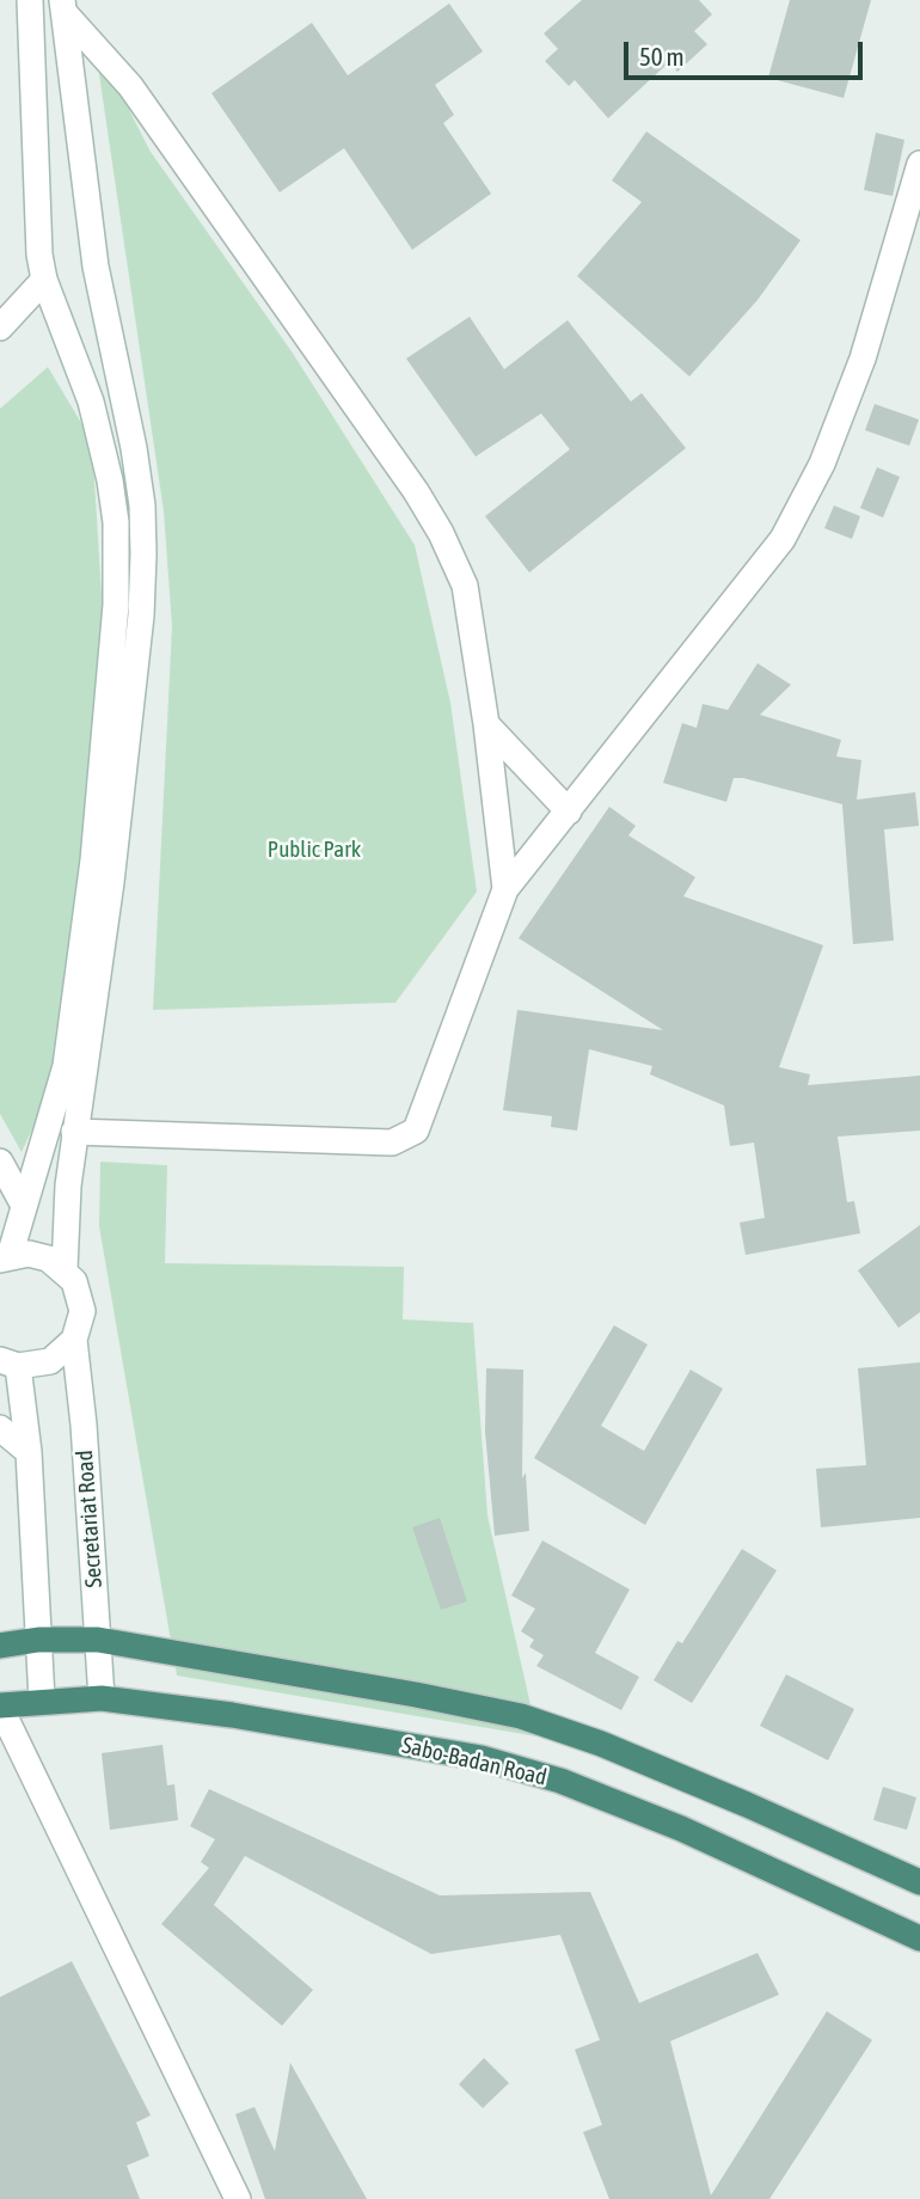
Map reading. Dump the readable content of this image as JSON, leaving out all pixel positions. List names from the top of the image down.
{
  "streets": {
    "highway": ["Sabo-Badan Road"],
    "main road": ["Secretariat Road"]
  },
  "crossings": [
    ["Secretariat Road", "Sabo-Badan Road"]
  ],
  "parks": ["Public Park"],
  "scale_bar": "50 m"
}
